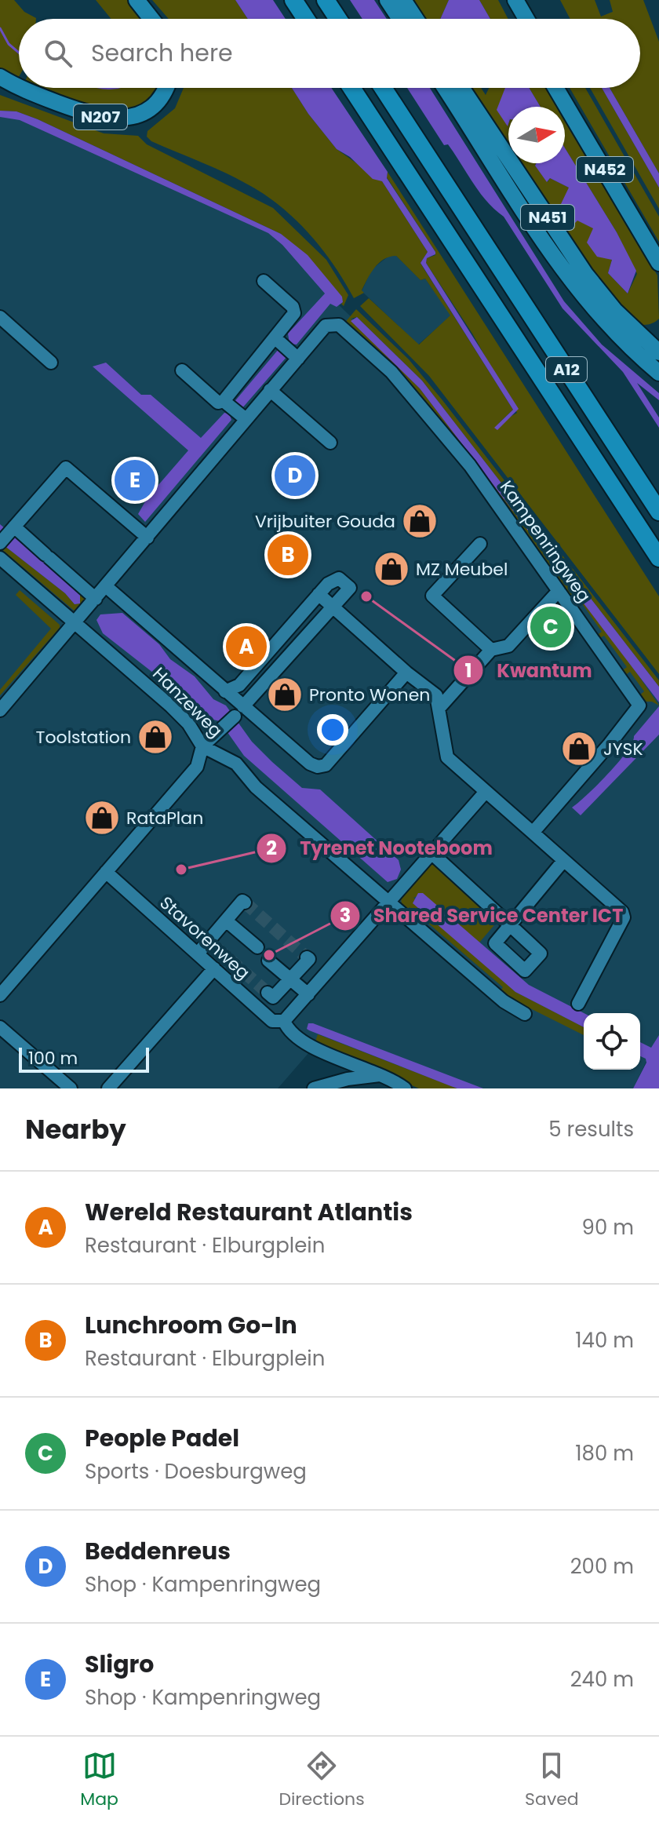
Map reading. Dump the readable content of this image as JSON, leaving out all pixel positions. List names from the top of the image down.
{
  "streets": {
    "highway": ["A12"],
    "main road": ["N207", "N452", "N451"],
    "street": ["Kampenringweg", "Hanzeweg", "Stavorenweg"]
  },
  "crossings": [
    ["Kampenringweg", "Hanzeweg"]
  ],
  "places": {
    "shop": [
      "Vrijbuiter Gouda",
      "MZ Meubel",
      "Pronto Wonen",
      "Toolstation",
      "JYSK",
      "RataPlan"
    ],
    "other": ["Kwantum", "Tyrenet Nooteboom", "Shared Service Center ICT"]
  },
  "scale_bar": "100 m",
  "north": "right",
  "page": {
    "search": "Search here",
    "pins": [
      "D",
      "E",
      "B",
      "C",
      "A"
    ],
    "scale": "100 m",
    "heading": ["Nearby", "5 results"],
    "list": [
      {
        "mark": "A",
        "name": "Wereld Restaurant Atlantis",
        "note": "Restaurant · Elburgplein",
        "value": "90 m"
      },
      {
        "mark": "B",
        "name": "Lunchroom Go-In",
        "note": "Restaurant · Elburgplein",
        "value": "140 m"
      },
      {
        "mark": "C",
        "name": "People Padel",
        "note": "Sports · Doesburgweg",
        "value": "180 m"
      },
      {
        "mark": "D",
        "name": "Beddenreus",
        "note": "Shop · Kampenringweg",
        "value": "200 m"
      },
      {
        "mark": "E",
        "name": "Sligro",
        "note": "Shop · Kampenringweg",
        "value": "240 m"
      }
    ],
    "nav": ["Map", "Directions", "Saved"]
  }
}
